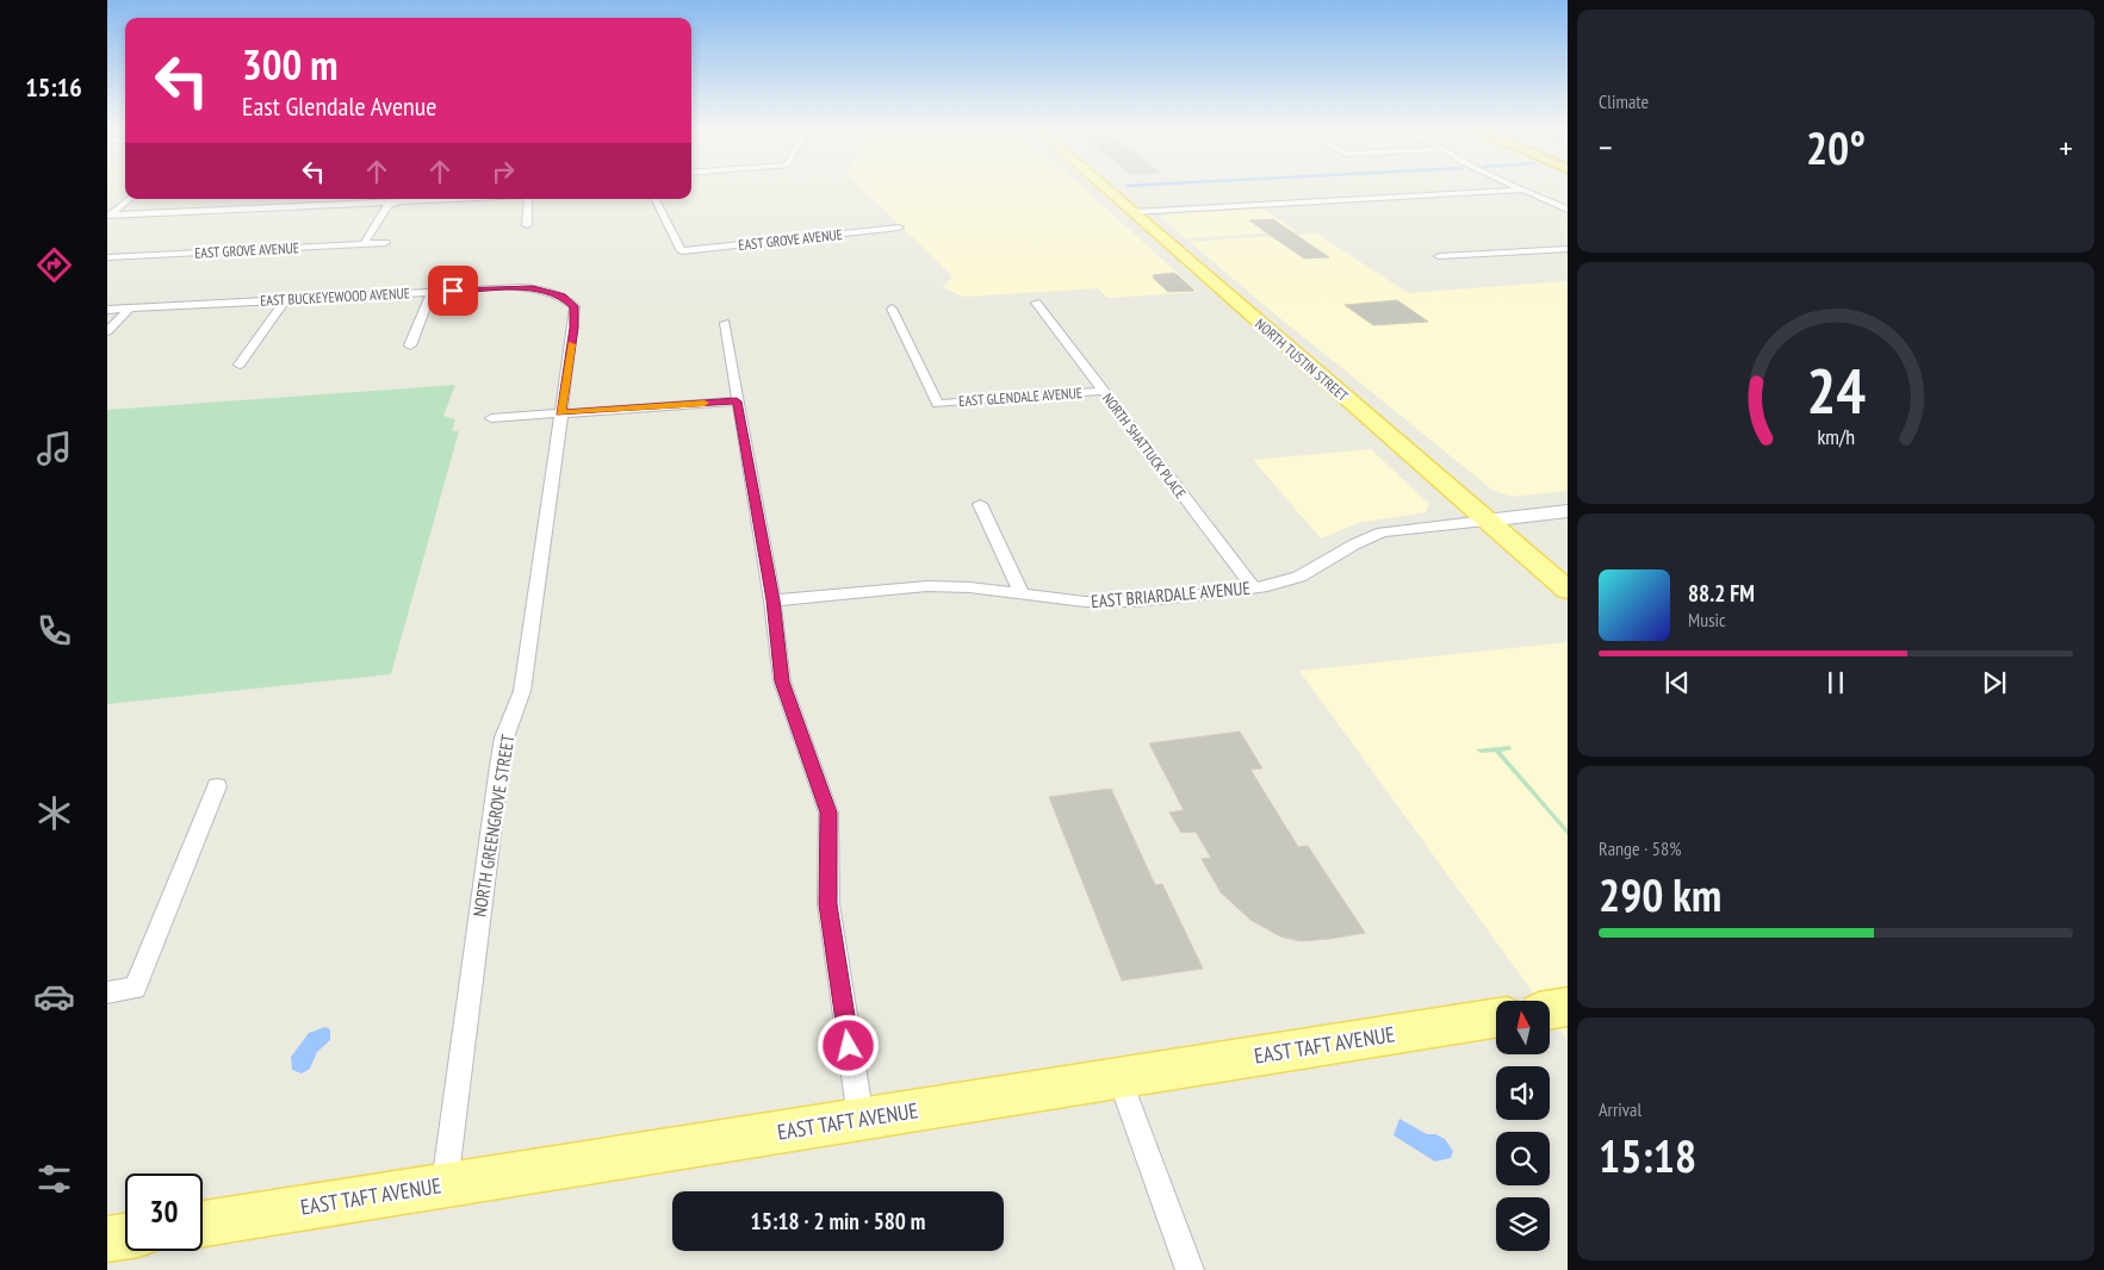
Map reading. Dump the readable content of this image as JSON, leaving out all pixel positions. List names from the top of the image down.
{
  "streets": {
    "main road": ["NORTH TUSTIN STREET", "EAST TAFT AVENUE"],
    "street": [
      "EAST GROVE AVENUE",
      "EAST BUCKEYEWOOD AVENUE",
      "EAST GLENDALE AVENUE",
      "NORTH SHATTUCK PLACE",
      "EAST BRIARDALE AVENUE",
      "NORTH GREENGROVE STREET"
    ]
  },
  "crossings": [
    ["EAST BUCKEYEWOOD AVENUE", "NORTH GREENGROVE STREET"],
    ["NORTH TUSTIN STREET", "EAST BRIARDALE AVENUE"],
    ["EAST GLENDALE AVENUE", "NORTH SHATTUCK PLACE"],
    ["NORTH SHATTUCK PLACE", "EAST BRIARDALE AVENUE"],
    ["NORTH GREENGROVE STREET", "EAST TAFT AVENUE"]
  ],
  "north": "top",
  "page": {
    "tabs": "15:16",
    "tile": [
      "Climate",
      ["Range · 58%", "290 km"],
      ["Arrival", "15:18"]
    ],
    "turn": ["300 m", "East Glendale Avenue"],
    "heat": ["−", "20°", "+"],
    "song": ["88.2 FM", "Music"],
    "limit": "30",
    "trip": "15:18 · 2 min · 580 m",
    "gauge": ["24", "km/h"]
  }
}
